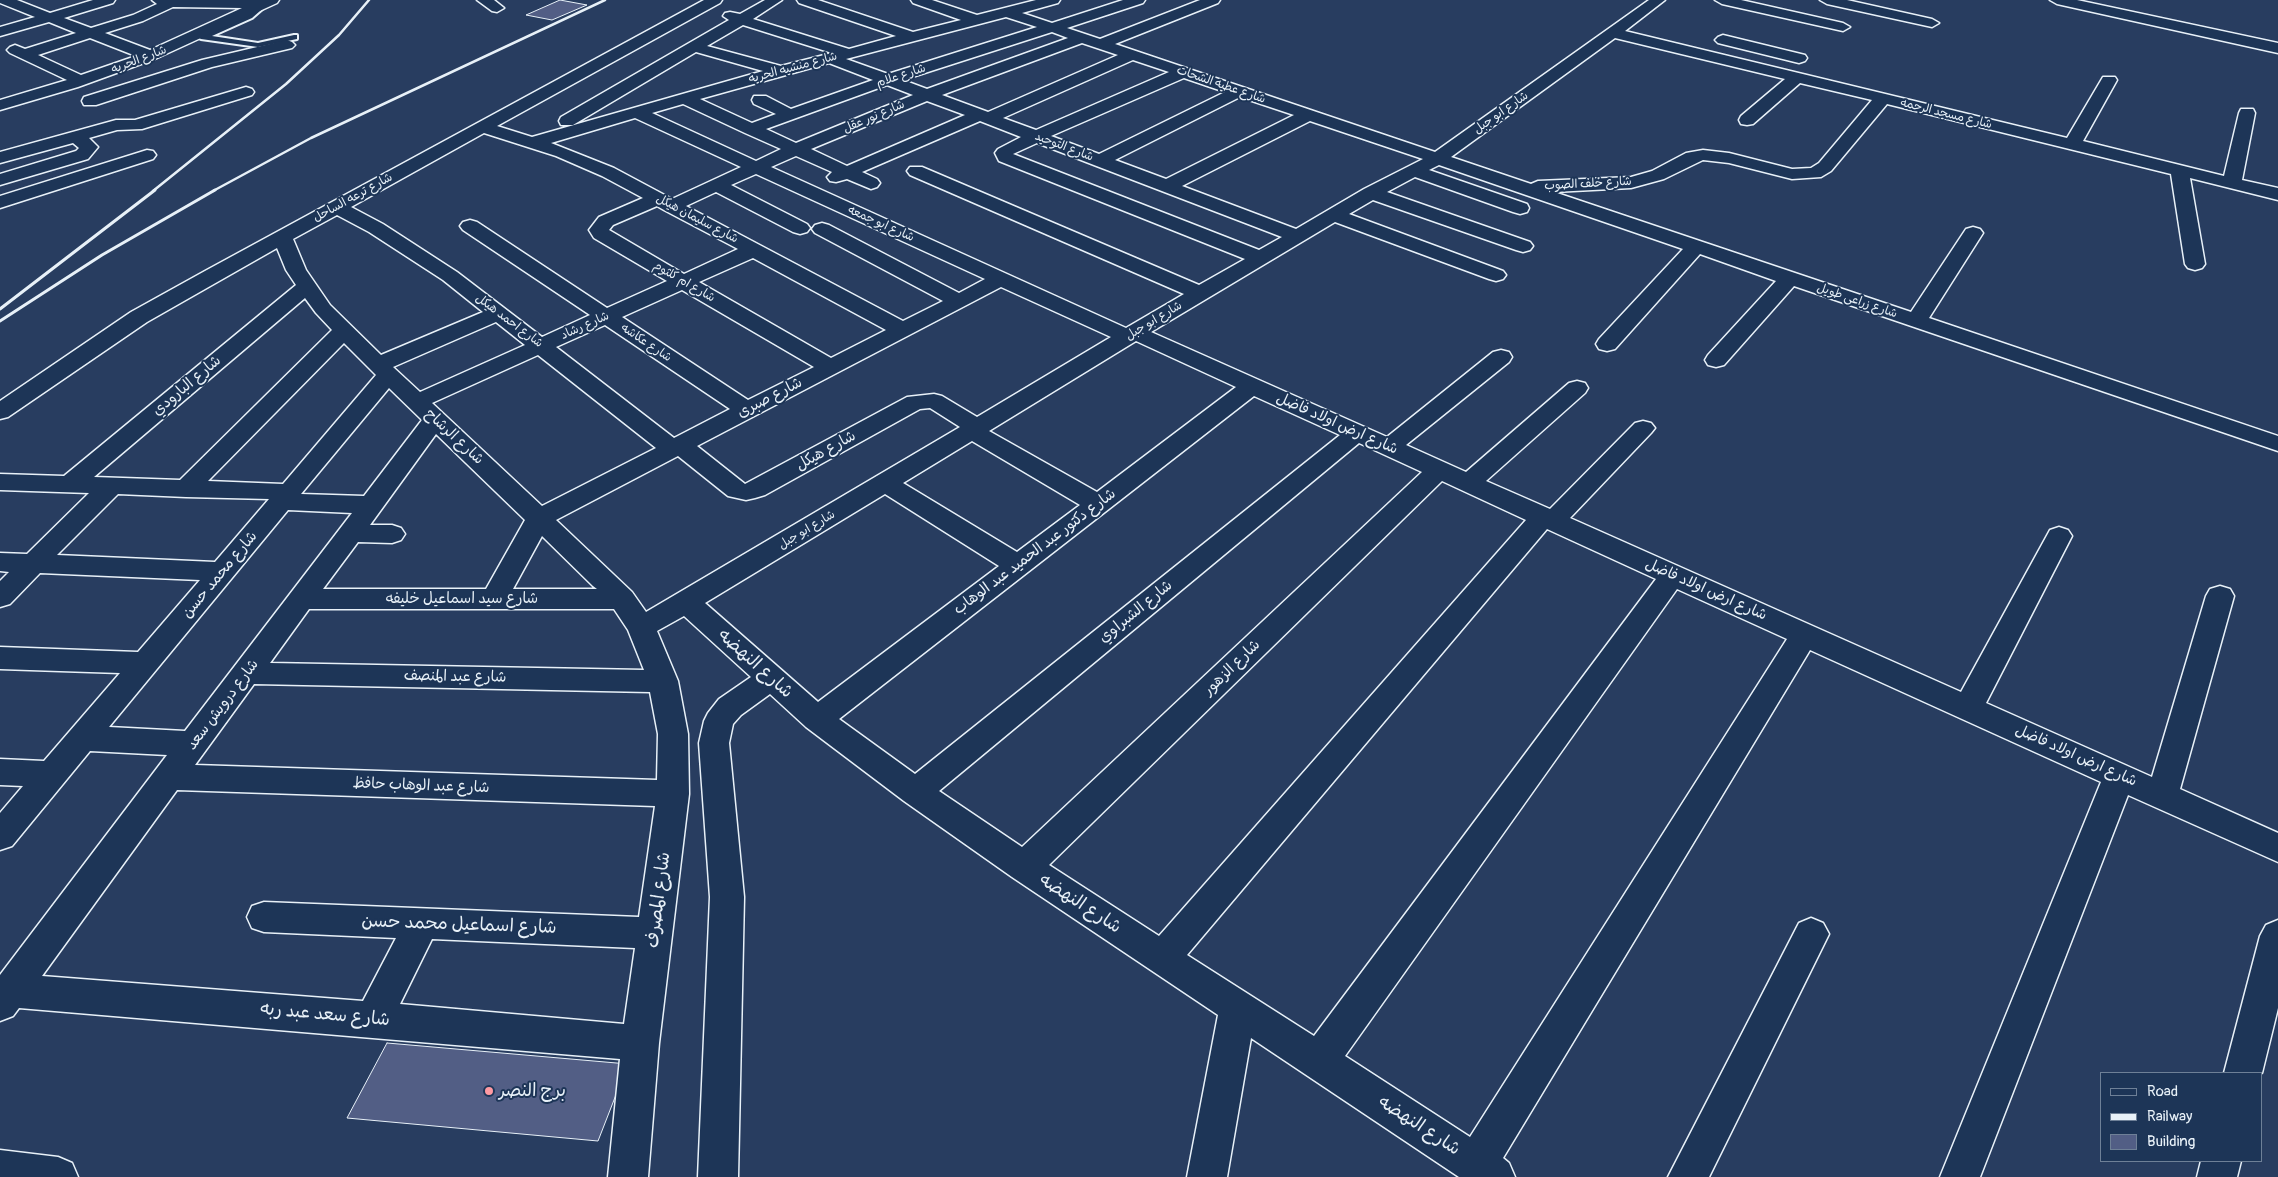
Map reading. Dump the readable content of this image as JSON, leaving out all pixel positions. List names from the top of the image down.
{
  "streets": {
    "street": [
      "شارع الحريه",
      "شارع منشيه الحريه",
      "شارع علام",
      "شارع عطيه الشحات",
      "شارع ابو جبل",
      "شارع مسجد الرحمه",
      "شارع نور عقل",
      "شارع التوحيد",
      "شارع خلف الصوب",
      "شارع ترعه الساحل",
      "شارع سليمان هيكل",
      "شارع ابو جمعه",
      "شارع ام كلثوم",
      "شارع زراعى طويل",
      "شارع احمد هيكل",
      "شارع رشاد",
      "شارع عكاشه",
      "شارع البارودي",
      "شارع صبرى",
      "شارع ارض اولاد فاضل",
      "شارع الرشاح",
      "شارع هيكل",
      "شارع دكتور عبد الحميد عبد الوهاب",
      "شارع محمد حسن",
      "شارع سيد اسماعيل خليفه",
      "شارع الشبراوي",
      "شارع النهضه",
      "شارع الزهور",
      "شارع عبد المنصف",
      "شارع درويش سعد",
      "شارع عبد الوهاب حافظ",
      "شارع المصرف",
      "شارع اسماعيل محمد حسن",
      "شارع سعد عبد ربه"
    ]
  },
  "crossings": [
    ["شارع منشيه الحريه", "شارع عطيه الشحات"],
    ["شارع منشيه الحريه", "شارع التوحيد"],
    ["شارع منشيه الحريه", "شارع سليمان هيكل"],
    ["شارع منشيه الحريه", "شارع ابو جمعه"],
    ["شارع علام", "شارع عطيه الشحات"],
    ["شارع علام", "شارع التوحيد"],
    ["شارع عطيه الشحات", "شارع ابو جبل"],
    ["شارع عطيه الشحات", "شارع نور عقل"],
    ["شارع عطيه الشحات", "شارع زراعى طويل"],
    ["شارع ابو جبل", "شارع مسجد الرحمه"],
    ["شارع ابو جبل", "شارع التوحيد"],
    ["شارع ابو جبل", "شارع ابو جمعه"],
    ["شارع ابو جبل", "شارع زراعى طويل"],
    ["شارع ابو جبل", "شارع ارض اولاد فاضل"],
    ["شارع ابو جبل", "شارع الرشاح"],
    ["شارع ابو جبل", "شارع هيكل"],
    ["شارع ابو جبل", "شارع النهضه"],
    ["شارع ابو جبل", "شارع المصرف"],
    ["شارع مسجد الرحمه", "شارع خلف الصوب"],
    ["شارع نور عقل", "شارع التوحيد"],
    ["شارع نور عقل", "شارع سليمان هيكل"],
    ["شارع نور عقل", "شارع ابو جمعه"],
    ["شارع نور عقل", "شارع ام كلثوم"],
    ["شارع خلف الصوب", "شارع زراعى طويل"],
    ["شارع ترعه الساحل", "شارع سليمان هيكل"],
    ["شارع ترعه الساحل", "شارع احمد هيكل"],
    ["شارع ترعه الساحل", "شارع الرشاح"],
    ["شارع سليمان هيكل", "شارع ام كلثوم"],
    ["شارع سليمان هيكل", "شارع رشاد"],
    ["شارع سليمان هيكل", "شارع صبرى"],
    ["شارع ابو جمعه", "شارع صبرى"],
    ["شارع ابو جمعه", "شارع ارض اولاد فاضل"],
    ["شارع ام كلثوم", "شارع رشاد"],
    ["شارع ام كلثوم", "شارع صبرى"],
    ["شارع احمد هيكل", "شارع رشاد"],
    ["شارع احمد هيكل", "شارع صبرى"],
    ["شارع احمد هيكل", "شارع هيكل"],
    ["شارع رشاد", "شارع عكاشه"],
    ["شارع رشاد", "شارع الرشاح"],
    ["شارع رشاد", "شارع درويش سعد"],
    ["شارع عكاشه", "شارع صبرى"],
    ["شارع البارودي", "شارع الرشاح"],
    ["شارع صبرى", "شارع الرشاح"],
    ["شارع صبرى", "شارع هيكل"],
    ["شارع ارض اولاد فاضل", "شارع دكتور عبد الحميد عبد الوهاب"],
    ["شارع ارض اولاد فاضل", "شارع الشبراوي"],
    ["شارع ارض اولاد فاضل", "شارع الزهور"],
    ["شارع الرشاح", "شارع محمد حسن"],
    ["شارع الرشاح", "شارع سيد اسماعيل خليفه"],
    ["شارع الرشاح", "شارع درويش سعد"],
    ["شارع الرشاح", "شارع المصرف"],
    ["شارع دكتور عبد الحميد عبد الوهاب", "شارع النهضه"],
    ["شارع سيد اسماعيل خليفه", "شارع درويش سعد"],
    ["شارع الشبراوي", "شارع النهضه"],
    ["شارع النهضه", "شارع الزهور"],
    ["شارع عبد المنصف", "شارع درويش سعد"],
    ["شارع عبد المنصف", "شارع المصرف"],
    ["شارع درويش سعد", "شارع عبد الوهاب حافظ"],
    ["شارع درويش سعد", "شارع سعد عبد ربه"],
    ["شارع عبد الوهاب حافظ", "شارع المصرف"],
    ["شارع المصرف", "شارع اسماعيل محمد حسن"],
    ["شارع المصرف", "شارع سعد عبد ربه"]
  ],
  "places": ["برج النصر"],
  "legend": ["Road", "Railway", "Building"]
}
